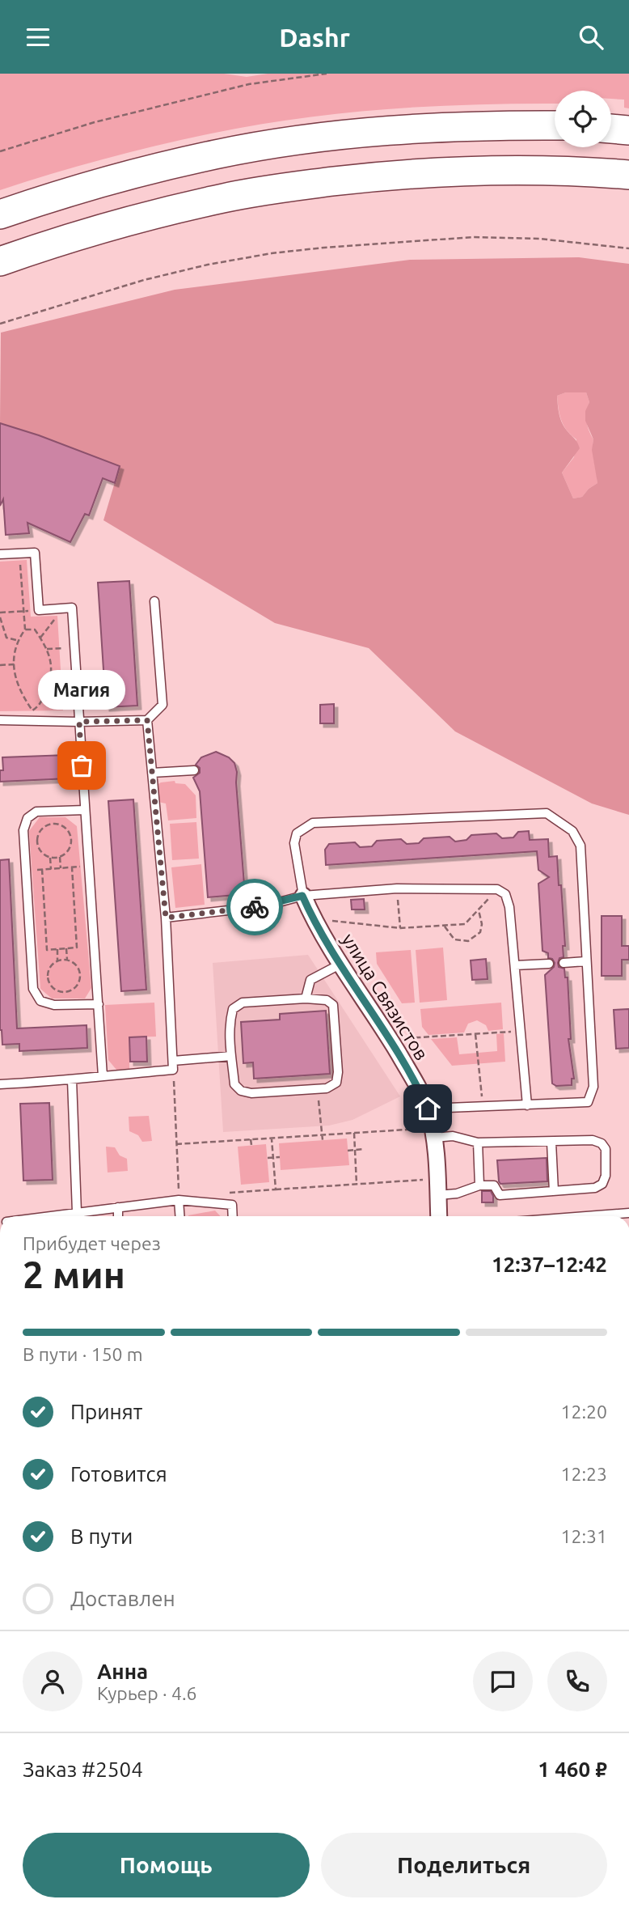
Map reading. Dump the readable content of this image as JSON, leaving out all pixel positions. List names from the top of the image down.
{
  "streets": {
    "street": ["улица Связистов"]
  },
  "places": ["Магия"],
  "page": {
    "header": "Dashr",
    "bubble": "Магия",
    "heading": ["2 мин", "Прибудет через", "12:37–12:42"],
    "panel": [
      "Анна",
      "Курьер · 4.6",
      "Заказ #2504",
      "1 460 ₽"
    ],
    "bar": "В пути · 150 m",
    "list": [
      ["Принят", "12:20"],
      ["Готовится", "12:23"],
      ["В пути", "12:31"],
      "Доставлен"
    ],
    "buttons": ["Помощь", "Поделиться"]
  }
}
